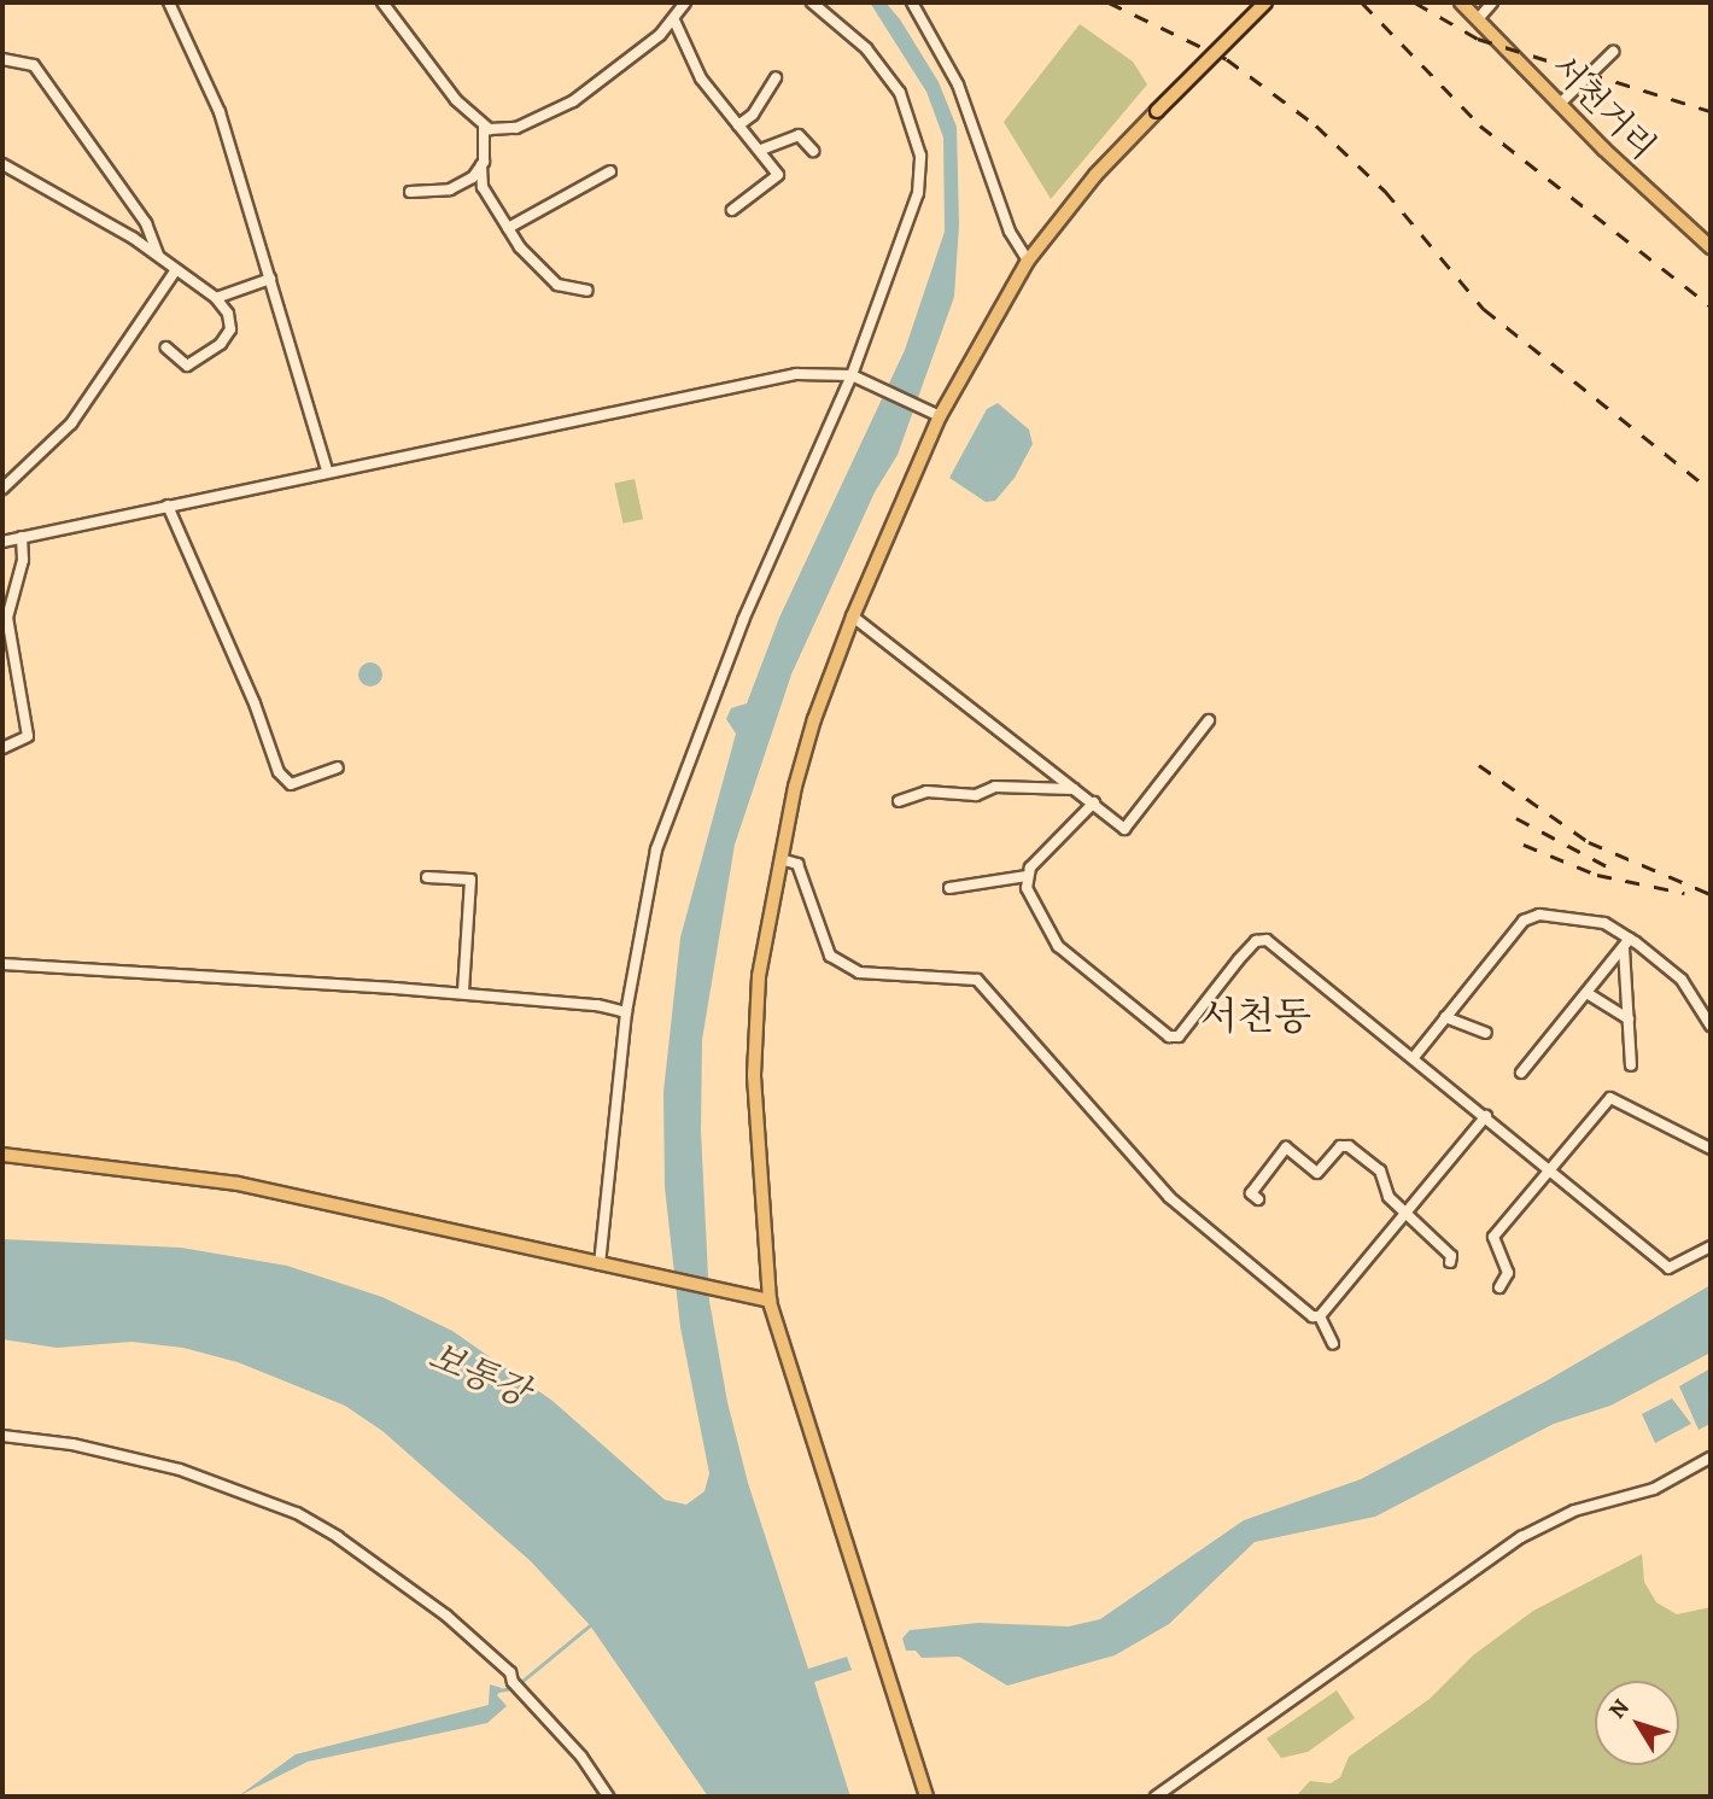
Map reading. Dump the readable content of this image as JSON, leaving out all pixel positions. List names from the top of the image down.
{
  "streets": {
    "main road": ["서천거리"]
  },
  "districts": ["서천동"],
  "water": ["보통강"],
  "north": "top left"
}
